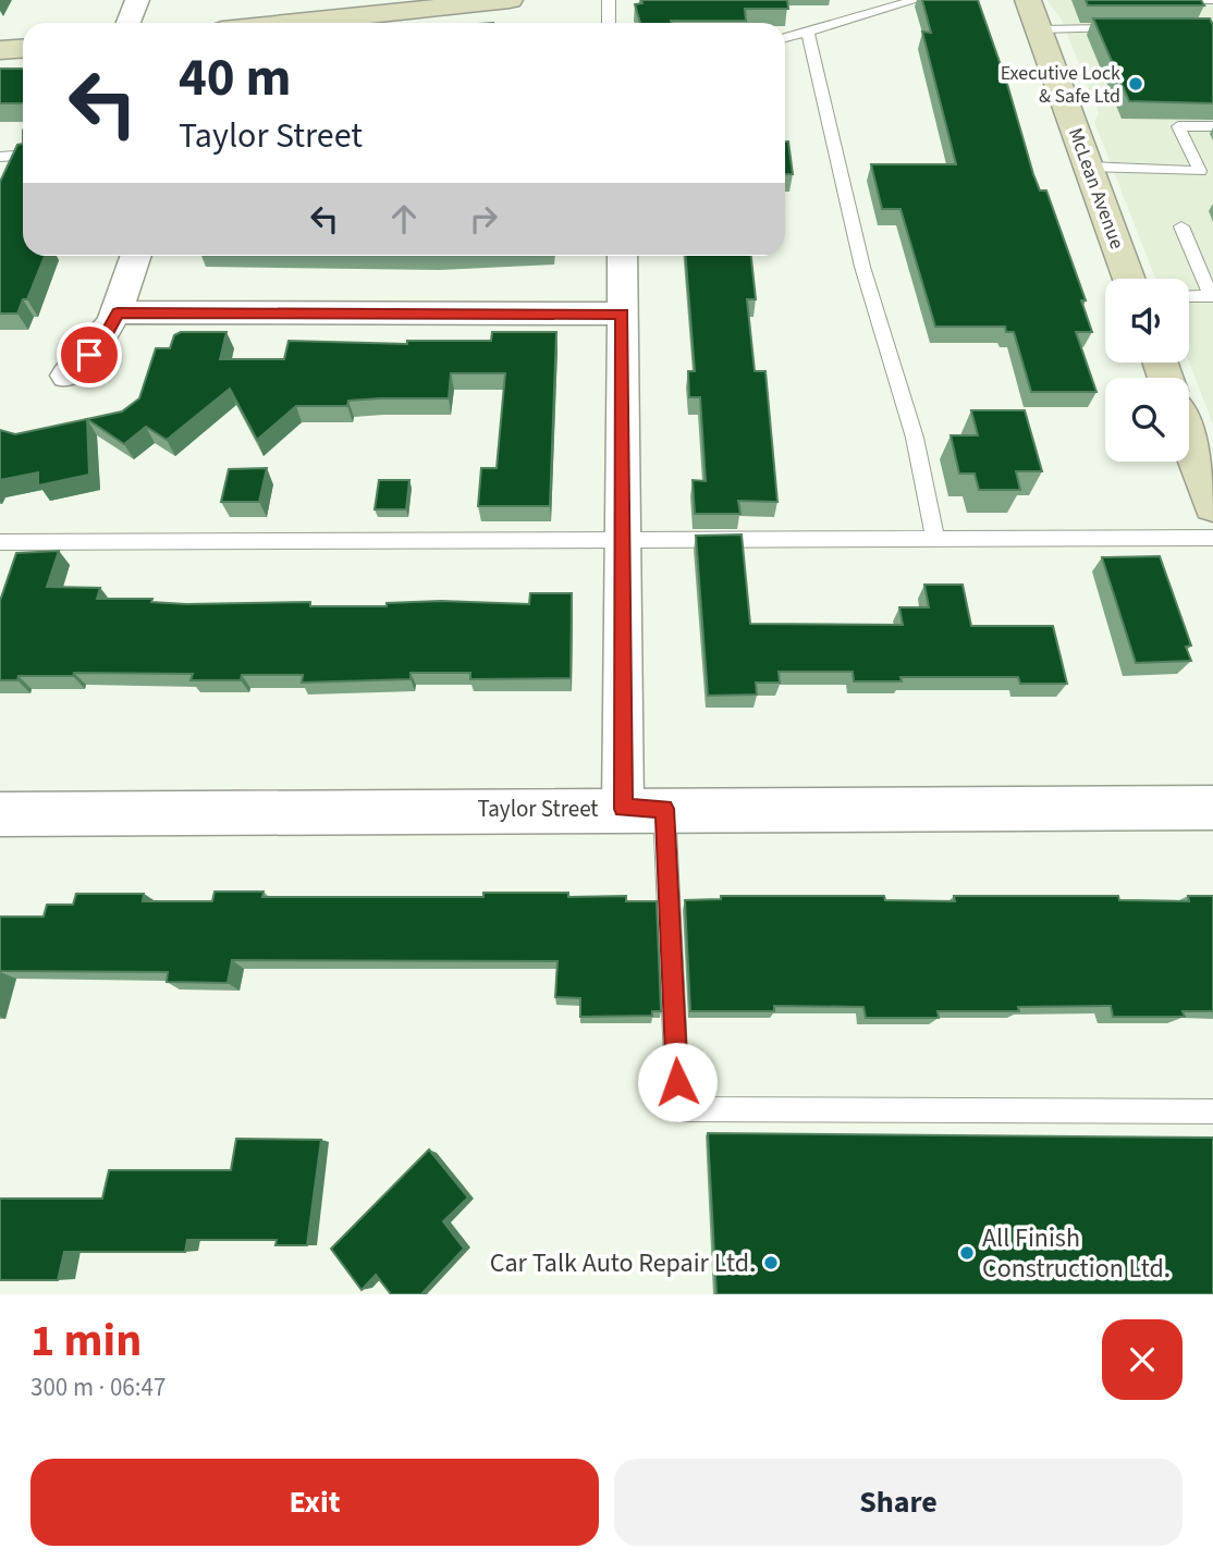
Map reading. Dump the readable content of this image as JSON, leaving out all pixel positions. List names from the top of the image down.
{
  "streets": {
    "main road": ["McLean Avenue"],
    "street": ["Taylor Street"]
  },
  "places": ["Executive Lock & Safe Ltd", "All Finish Construction Ltd.", "Car Talk Auto Repair Ltd."],
  "page": {
    "turn": ["40 m", "Taylor Street"],
    "heading": ["1 min", "300 m · 06:47"],
    "buttons": ["Exit", "Share"]
  }
}
